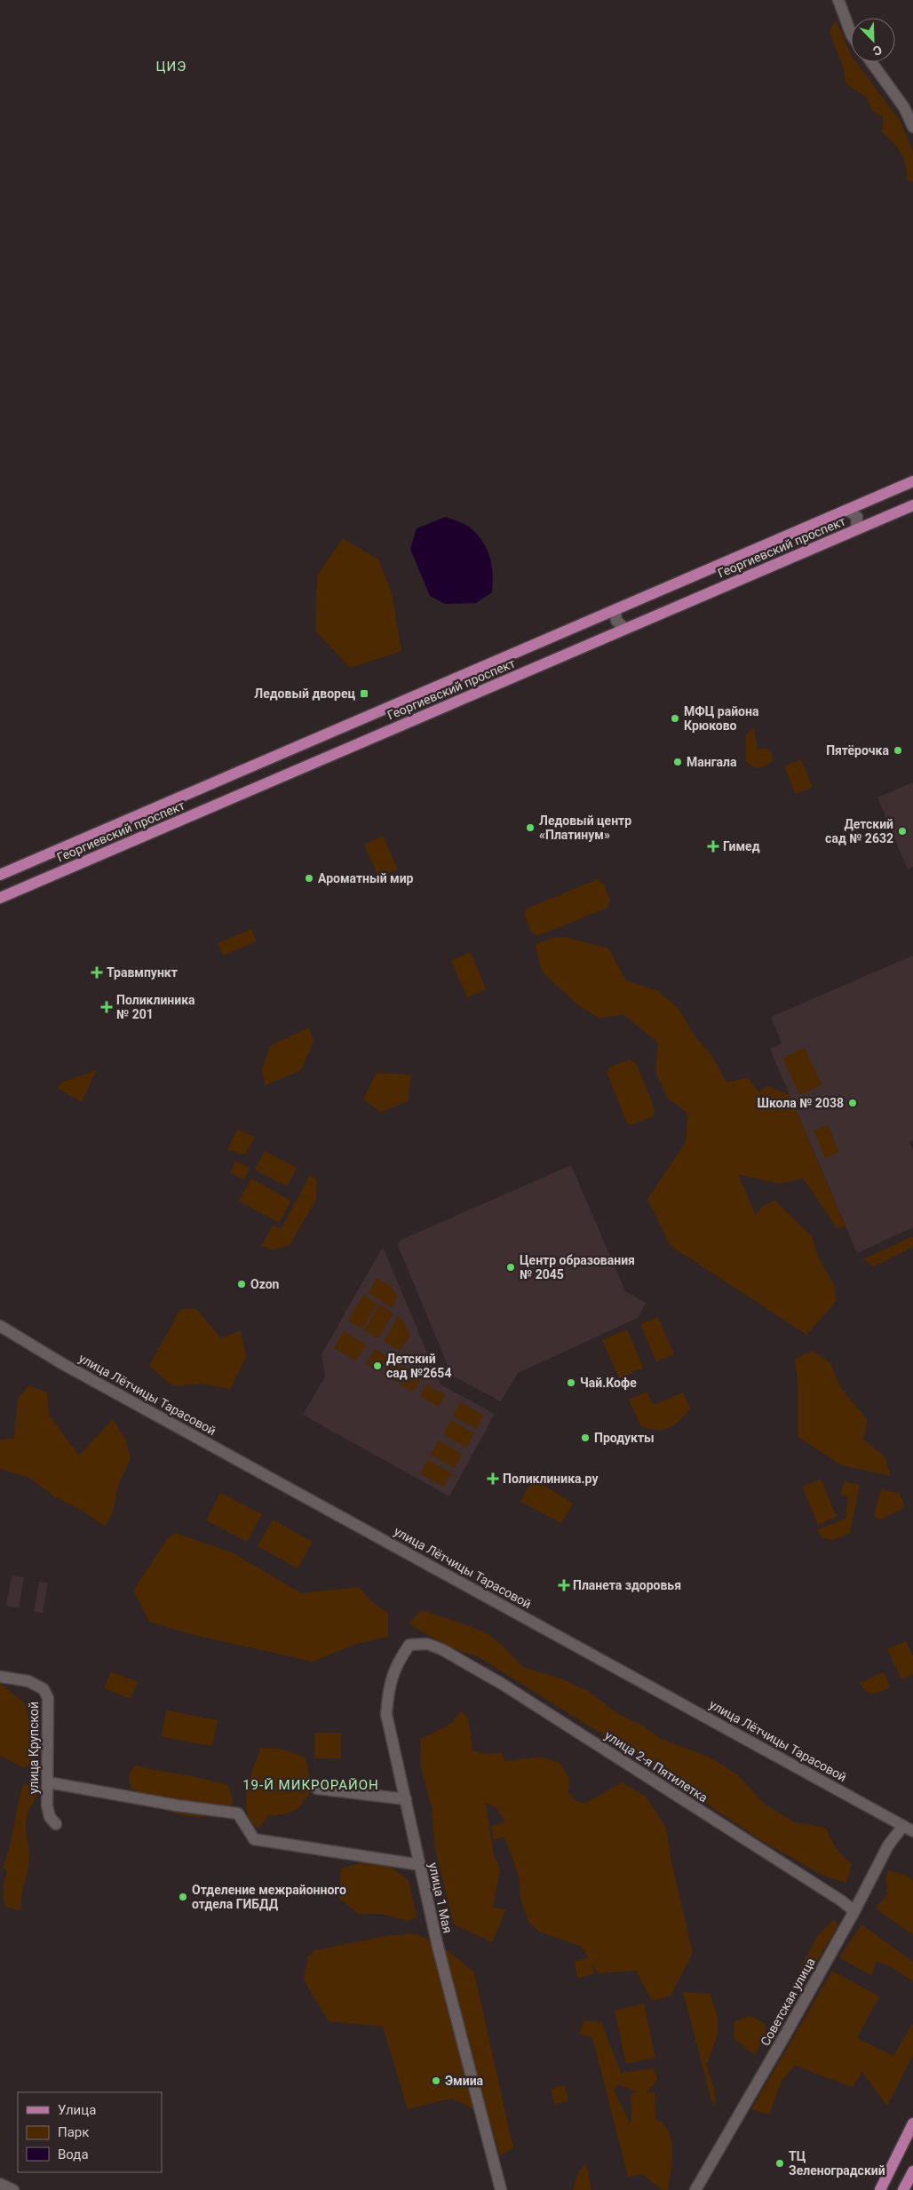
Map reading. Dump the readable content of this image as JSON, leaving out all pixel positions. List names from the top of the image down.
{
  "streets": {
    "main road": ["Георгиевский проспект"],
    "street": [
      "улица Лётчицы Тарасовой",
      "улица Крупской",
      "улица 2-я Пятилетка",
      "улица 1 Мая",
      "Советская улица"
    ]
  },
  "crossings": [
    ["улица Лётчицы Тарасовой", "Советская улица"],
    ["улица 2-я Пятилетка", "улица 1 Мая"],
    ["улица 2-я Пятилетка", "Советская улица"]
  ],
  "districts": ["ЦИЭ", "19-Й МИКРОРАЙОН"],
  "places": {
    "transit": ["Ледовый дворец"],
    "other": [
      "МФЦ района Крюково",
      "Пятёрочка",
      "Мангала",
      "Ледовый центр «Платинум»",
      "Детский сад № 2632",
      "Ароматный мир",
      "Школа № 2038",
      "Центр образования № 2045",
      "Ozon",
      "Детский сад №2654",
      "Чай.Кофе",
      "Продукты",
      "Отделение межрайонного отдела ГИБДД",
      "Эмииа",
      "ТЦ Зеленоградский"
    ],
    "health": [
      "Гимед",
      "Травмпункт",
      "Поликлиника № 201",
      "Поликлиника.ру",
      "Планета здоровья"
    ]
  },
  "legend": ["Улица", "Парк", "Вода"],
  "north": "bottom right"
}
